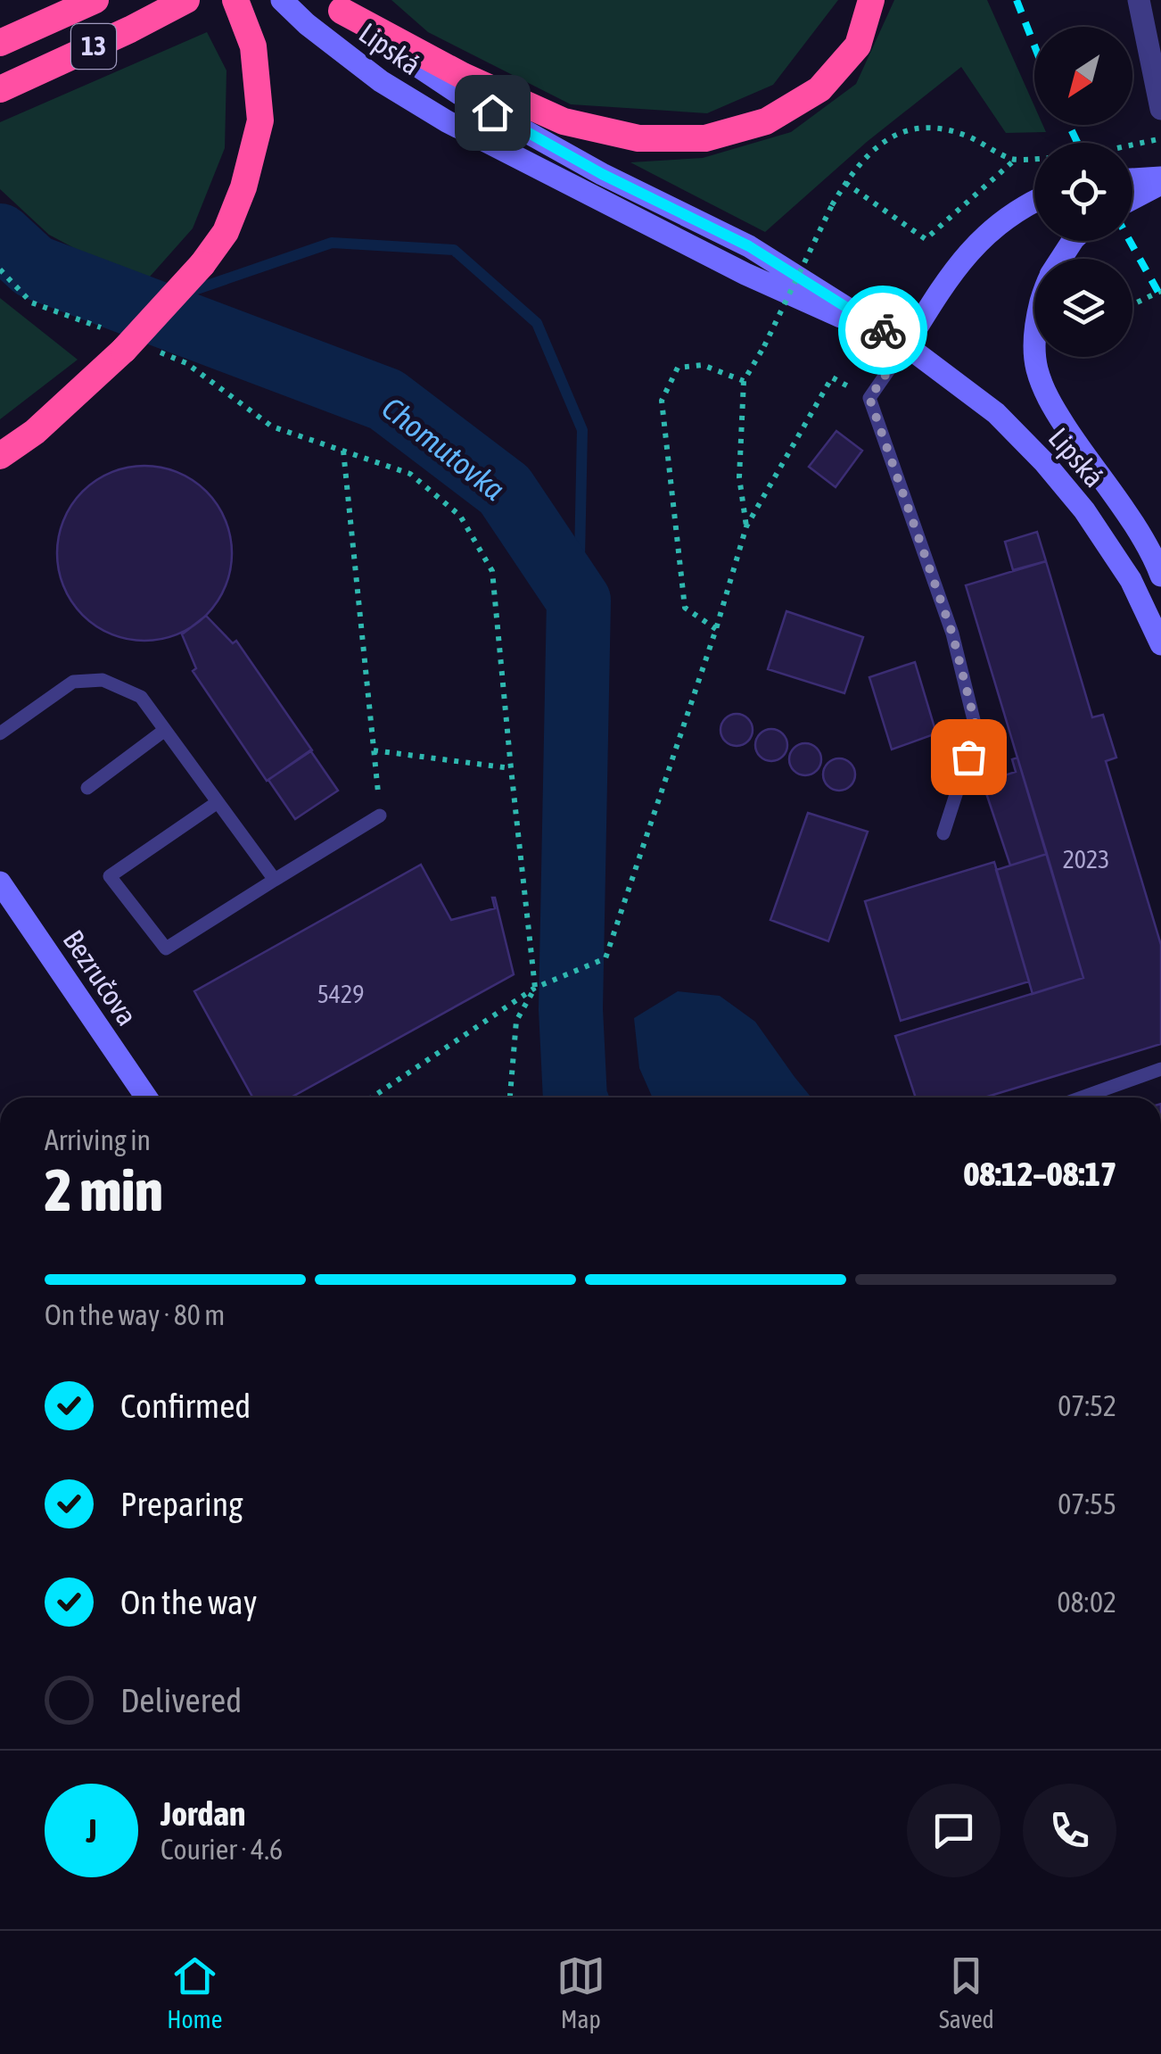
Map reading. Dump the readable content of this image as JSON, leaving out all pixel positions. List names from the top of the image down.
{
  "streets": {
    "highway": ["13"],
    "street": ["Lipská", "Bezručova"]
  },
  "water": ["Chomutovka"],
  "house_numbers": ["2023", "5429"],
  "north": "bottom left",
  "page": {
    "heading": ["2 min", "Arriving in", "08:12–08:17"],
    "panel": ["Jordan", "Courier · 4.6"],
    "bar": "On the way · 80 m",
    "list": [
      ["Confirmed", "07:52"],
      ["Preparing", "07:55"],
      ["On the way", "08:02"],
      "Delivered"
    ],
    "round": "J",
    "tabs": ["Home", "Map", "Saved"]
  }
}
